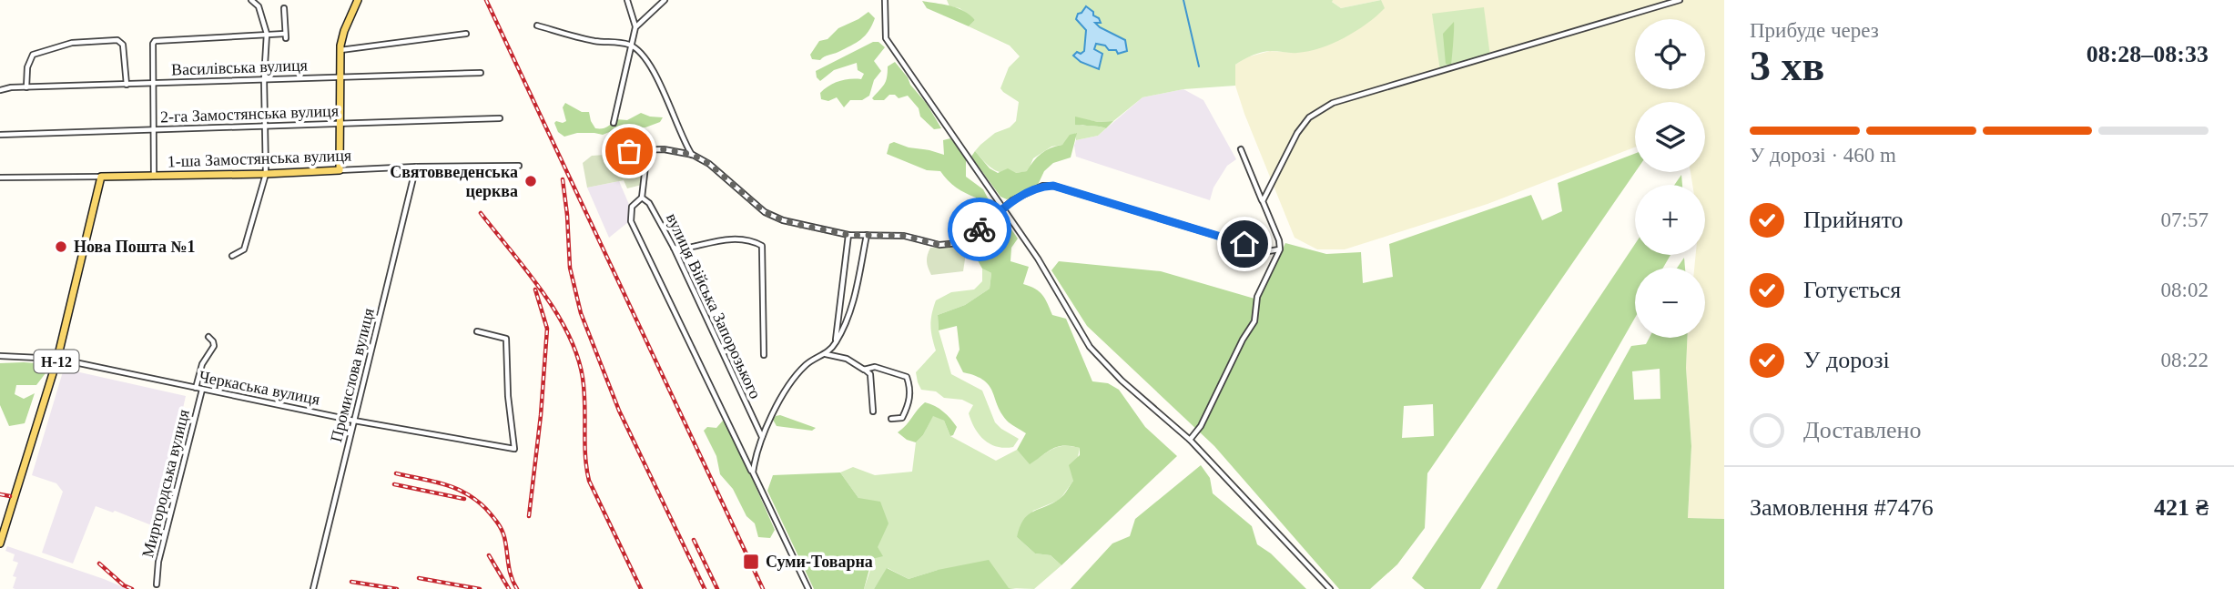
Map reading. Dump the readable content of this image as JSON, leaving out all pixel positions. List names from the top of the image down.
{
  "streets": {
    "main road": ["1-ша Замостянська вулиця", "Н-12"],
    "street": [
      "Василівська вулиця",
      "2-га Замостянська вулиця",
      "вулиця Війська Запорозького",
      "Промислова вулиця",
      "Черкаська вулиця",
      "Миргородська вулиця"
    ]
  },
  "crossings": [
    ["1-ша Замостянська вулиця", "Н-12"],
    ["1-ша Замостянська вулиця", "Промислова вулиця"],
    ["Н-12", "Черкаська вулиця"],
    ["Промислова вулиця", "Черкаська вулиця"],
    ["Черкаська вулиця", "Миргородська вулиця"]
  ],
  "places": {
    "other": ["Святовведенська церква", "Нова Пошта №1"],
    "transit": ["Суми-Товарна"]
  },
  "page": {
    "heading": ["3 хв", "Прибуде через", "08:28–08:33"],
    "panel": ["Замовлення #7476", "421 ₴"],
    "map_buttons": ["+", "−"],
    "bar": "У дорозі · 460 m",
    "list": [
      ["Прийнято", "07:57"],
      ["Готується", "08:02"],
      ["У дорозі", "08:22"],
      "Доставлено"
    ]
  }
}
